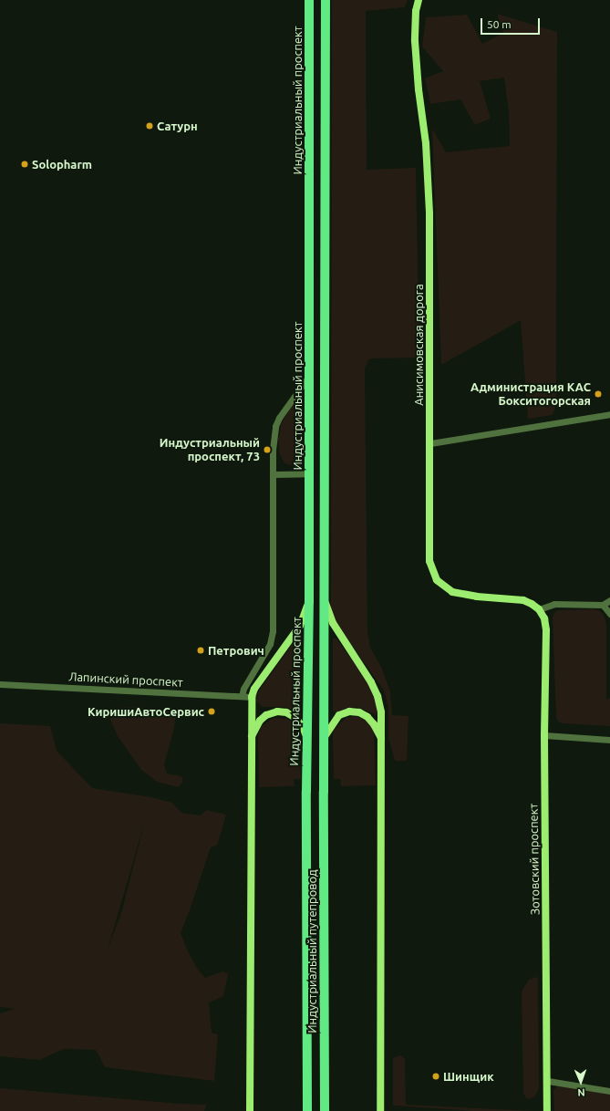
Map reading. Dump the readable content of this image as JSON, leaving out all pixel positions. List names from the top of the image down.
{
  "streets": {
    "main road": ["Индустриальный проспект", "Индустриальный путепровод"],
    "street": ["Анисимовская дорога", "Лапинский проспект", "Зотовский проспект"]
  },
  "crossings": [
    ["Индустриальный проспект", "Индустриальный путепровод"],
    ["Анисимовская дорога", "Зотовский проспект"]
  ],
  "places": [
    "Сатурн",
    "Solopharm",
    "Администрация КАС Бокситогорская",
    "Индустриальный проспект, 73",
    "Петрович",
    "КиришиАвтоСервис",
    "Шинщик"
  ],
  "scale_bar": "50 m",
  "north": "bottom"
}
